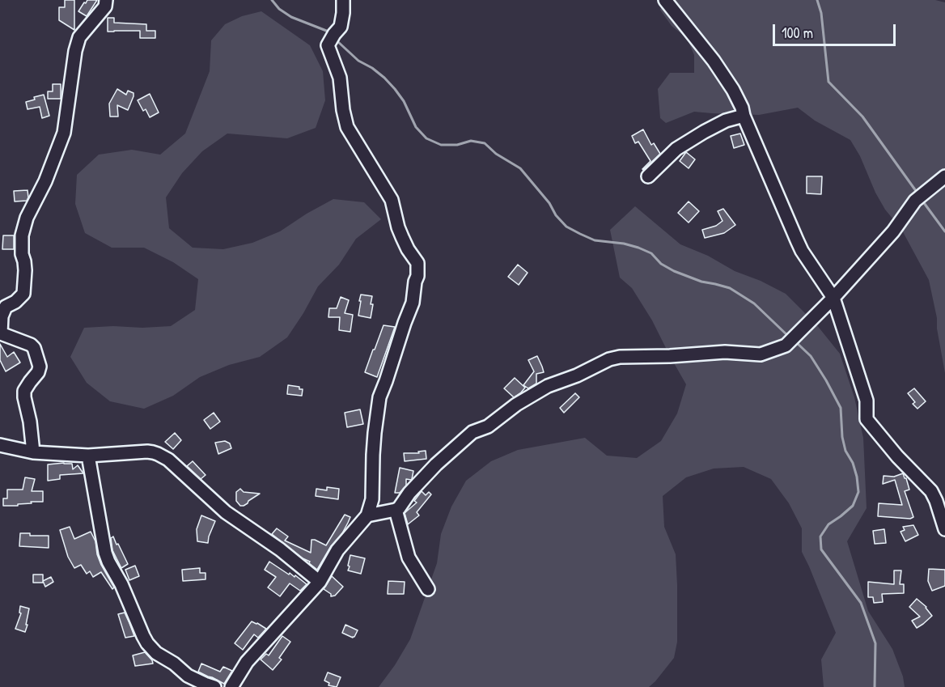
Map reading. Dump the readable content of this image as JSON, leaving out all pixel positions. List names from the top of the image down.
{
  "scale_bar": "100 m"
}
